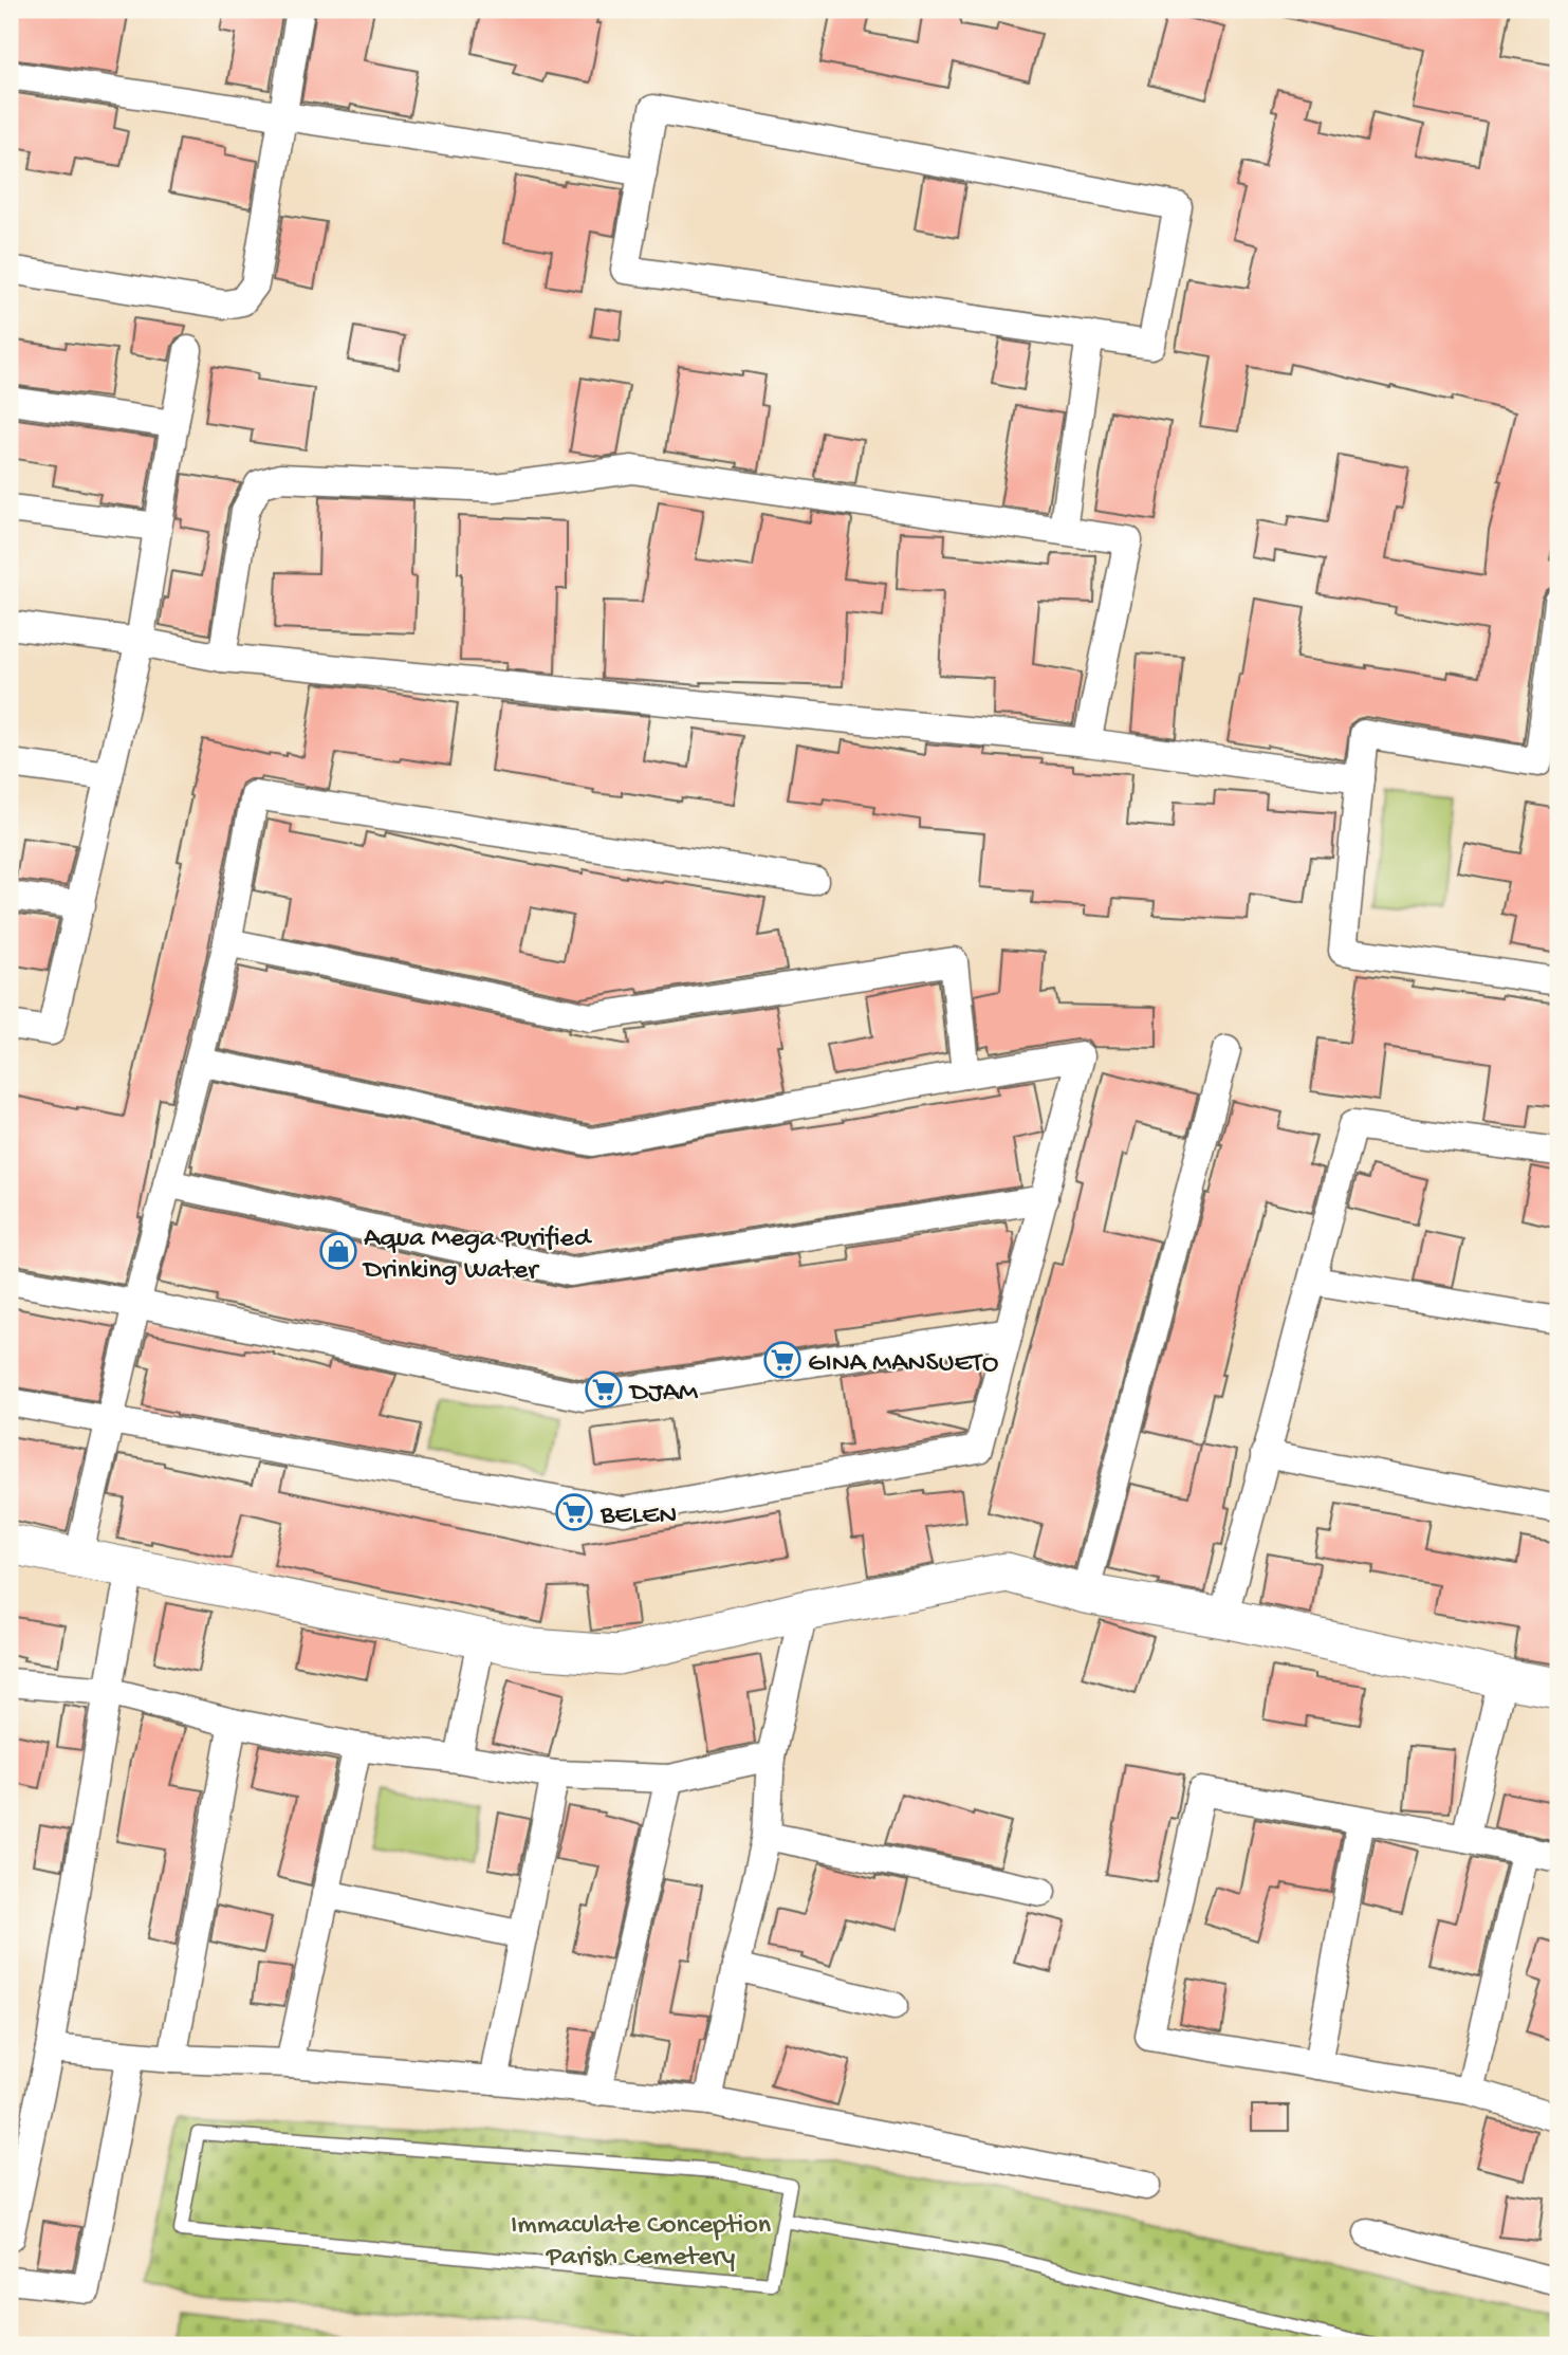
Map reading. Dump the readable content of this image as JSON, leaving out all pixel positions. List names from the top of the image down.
{
  "parks": ["Immaculate Conception Parish Cemetery"],
  "places": {
    "shop": ["Aqua Mega Purified Drinking Water"],
    "supermarket": ["GINA MANSUETO", "DJAM", "BELEN"]
  }
}
